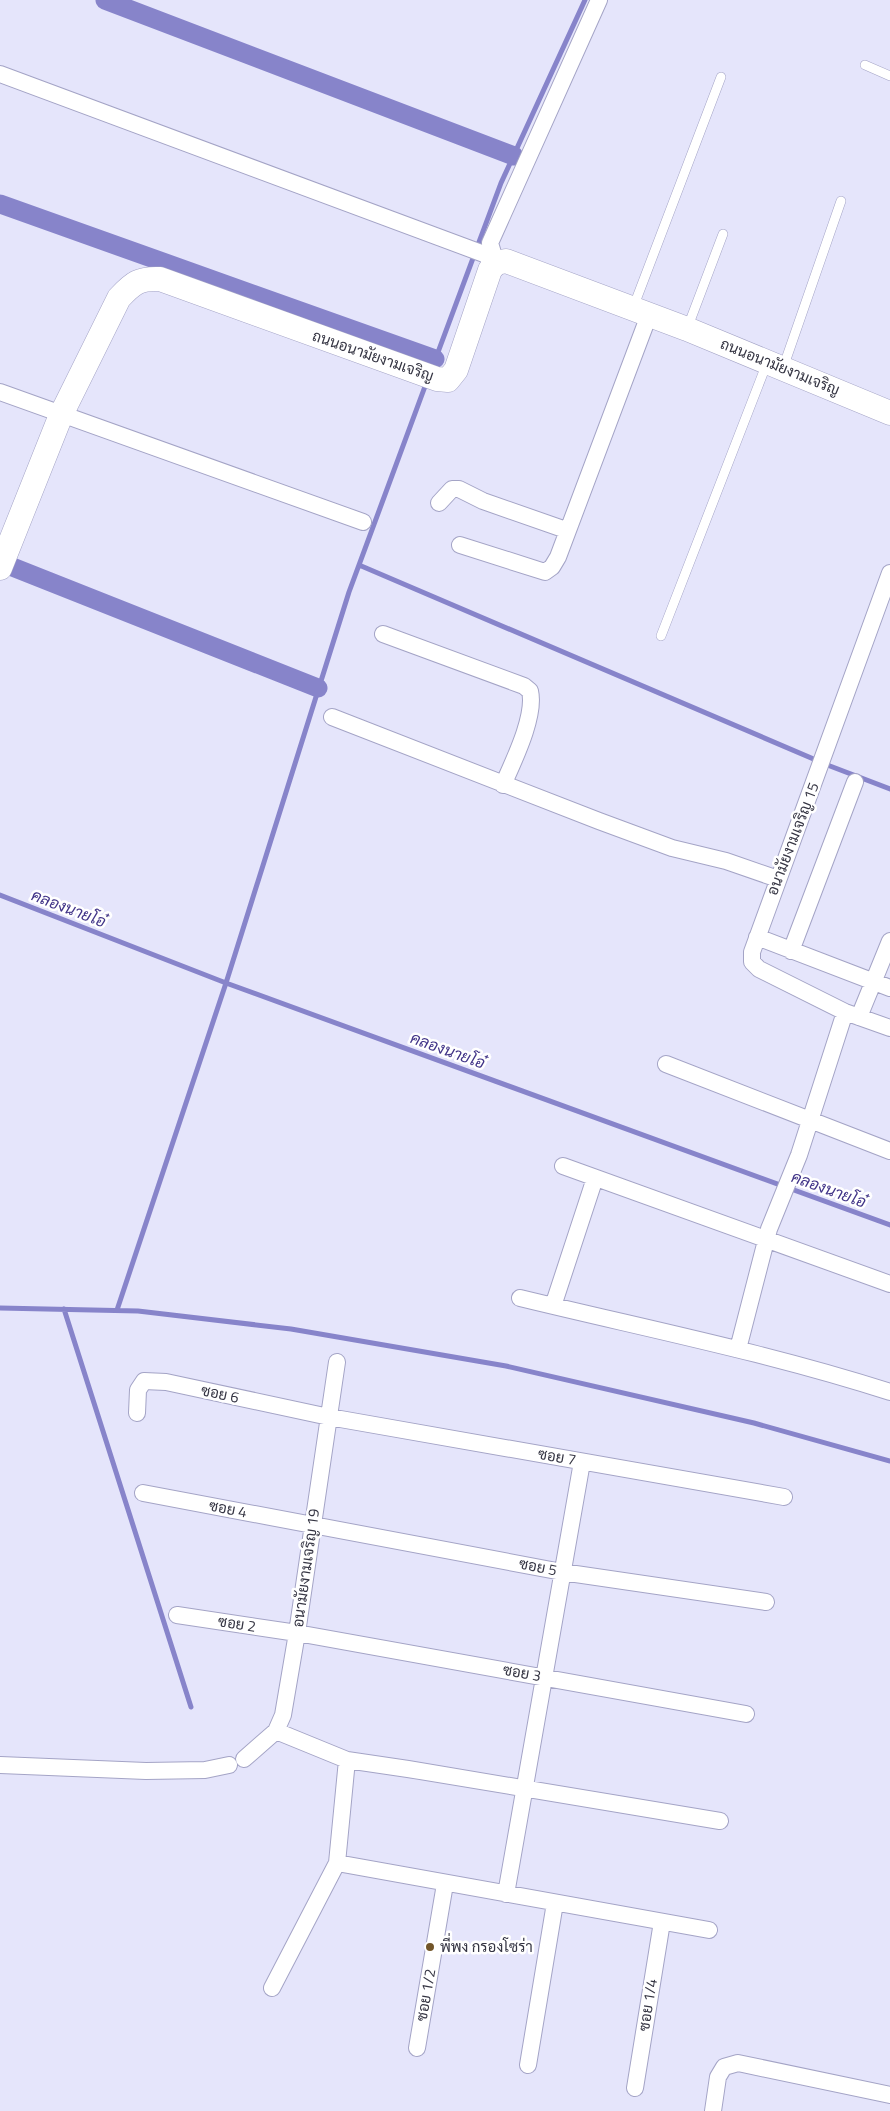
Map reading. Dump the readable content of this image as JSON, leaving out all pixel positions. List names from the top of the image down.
{
  "streets": {
    "street": [
      "ถนนอนามัยงามเจริญ",
      "อนามัยงามเจริญ 15",
      "ซอย 6",
      "ซอย 7",
      "ซอย 4",
      "ซอย 5",
      "อนามัยงามเจริญ 19",
      "ซอย 2",
      "ซอย 3",
      "ซอย 1/2",
      "ซอย 1/4"
    ]
  },
  "crossings": [
    ["ซอย 6", "ซอย 7"],
    ["ซอย 6", "อนามัยงามเจริญ 19"],
    ["ซอย 7", "อนามัยงามเจริญ 19"],
    ["ซอย 4", "ซอย 5"],
    ["ซอย 4", "อนามัยงามเจริญ 19"],
    ["ซอย 5", "อนามัยงามเจริญ 19"],
    ["อนามัยงามเจริญ 19", "ซอย 2"],
    ["อนามัยงามเจริญ 19", "ซอย 3"],
    ["ซอย 2", "ซอย 3"]
  ],
  "water": ["คลองนายโอ๋"],
  "places": ["พี่พง กรองโซร่า"]
}
